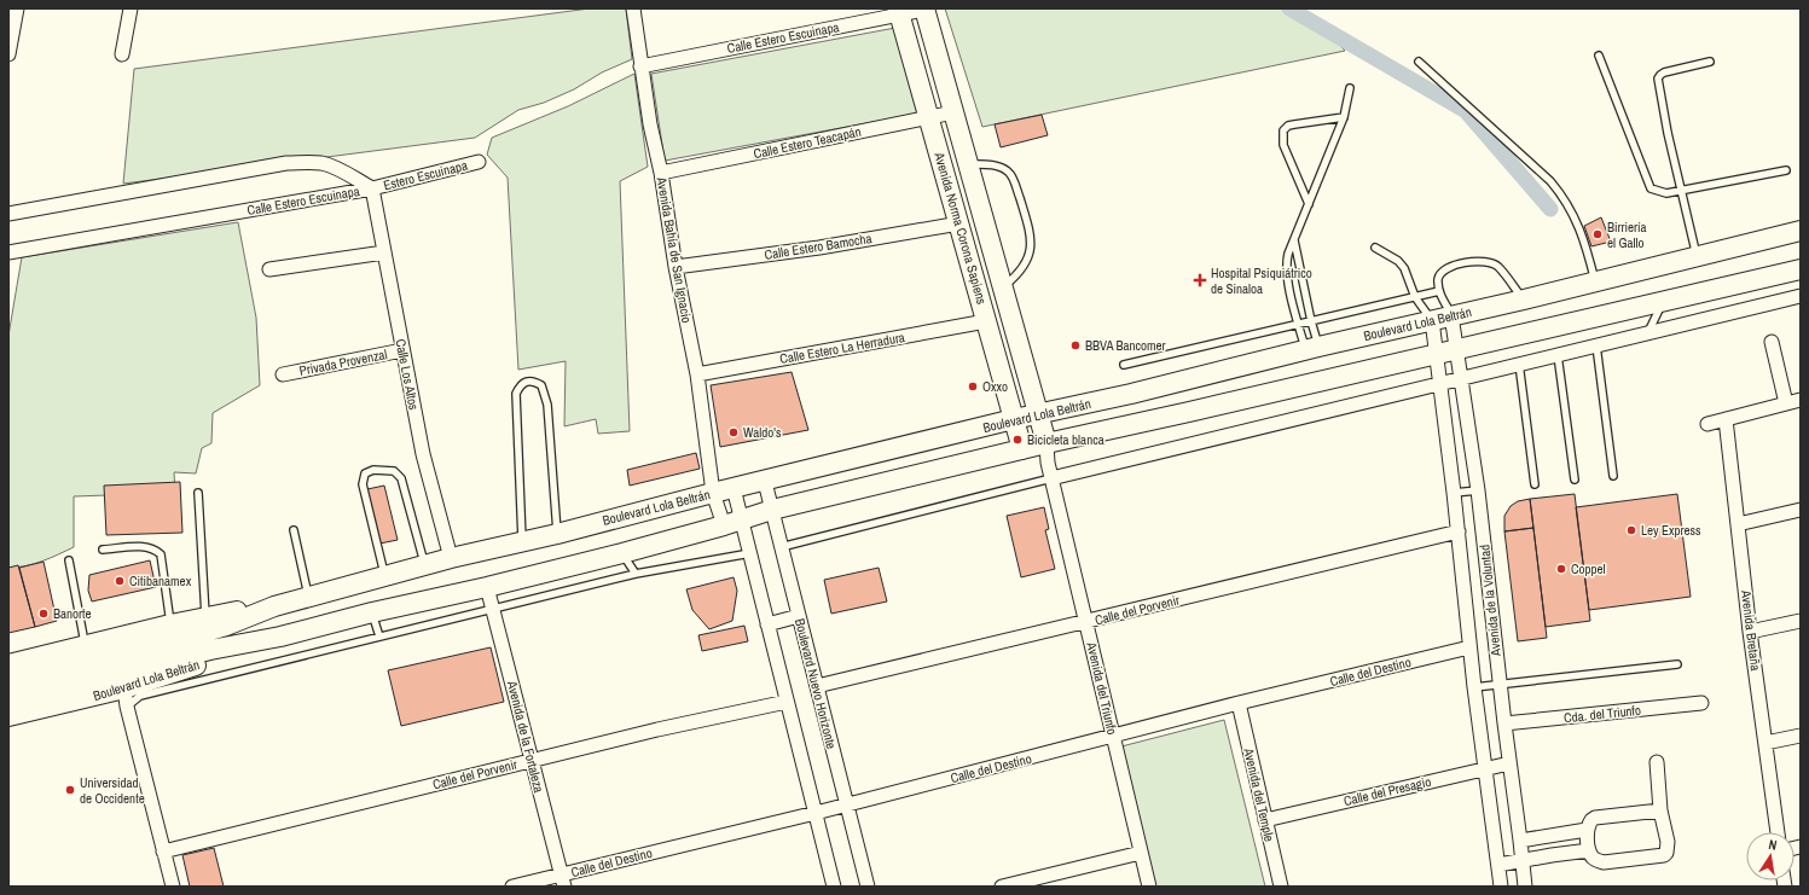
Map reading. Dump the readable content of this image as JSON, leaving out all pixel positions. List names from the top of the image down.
{
  "streets": {
    "main road": ["Avenida Norma Corona Sapiens", "Boulevard Lola Beltrán"],
    "street": [
      "Calle Estero Escuinapa",
      "Calle Estero Teacapán",
      "Estero Escuinapa",
      "Calle Estero Bamocha",
      "Avenida Bahía de San Ignacio",
      "Calle Estero La Herradura",
      "Privada Provenzal",
      "Calle Los Altos",
      "Avenida de la Voluntad",
      "Calle del Porvenir",
      "Avenida Bretaña",
      "Calle del Destino",
      "Boulevard Nuevo Horizonte",
      "Avenida del Triunfo",
      "Cda. del Triunfo",
      "Avenida de la Fortaleza",
      "Calle del Presagio",
      "Avenida del Temple"
    ]
  },
  "crossings": [
    ["Calle Estero Escuinapa", "Estero Escuinapa"],
    ["Calle Estero Escuinapa", "Avenida Norma Corona Sapiens"],
    ["Calle Estero Escuinapa", "Avenida Bahía de San Ignacio"],
    ["Calle Estero Escuinapa", "Calle Los Altos"],
    ["Calle Estero Teacapán", "Avenida Norma Corona Sapiens"],
    ["Calle Estero Teacapán", "Avenida Bahía de San Ignacio"],
    ["Estero Escuinapa", "Calle Los Altos"],
    ["Avenida Norma Corona Sapiens", "Calle Estero Bamocha"],
    ["Avenida Norma Corona Sapiens", "Boulevard Lola Beltrán"],
    ["Avenida Norma Corona Sapiens", "Calle Estero La Herradura"],
    ["Avenida Norma Corona Sapiens", "Avenida del Triunfo"],
    ["Calle Estero Bamocha", "Avenida Bahía de San Ignacio"],
    ["Avenida Bahía de San Ignacio", "Boulevard Lola Beltrán"],
    ["Avenida Bahía de San Ignacio", "Calle Estero La Herradura"],
    ["Boulevard Lola Beltrán", "Calle Los Altos"],
    ["Boulevard Lola Beltrán", "Avenida de la Voluntad"],
    ["Boulevard Lola Beltrán", "Boulevard Nuevo Horizonte"],
    ["Boulevard Lola Beltrán", "Avenida del Triunfo"],
    ["Boulevard Lola Beltrán", "Avenida de la Fortaleza"],
    ["Privada Provenzal", "Calle Los Altos"],
    ["Avenida de la Voluntad", "Calle del Porvenir"],
    ["Avenida de la Voluntad", "Calle del Destino"],
    ["Avenida de la Voluntad", "Cda. del Triunfo"],
    ["Avenida de la Voluntad", "Calle del Presagio"],
    ["Calle del Porvenir", "Boulevard Nuevo Horizonte"],
    ["Calle del Porvenir", "Avenida del Triunfo"],
    ["Calle del Porvenir", "Avenida de la Fortaleza"],
    ["Calle del Destino", "Boulevard Nuevo Horizonte"],
    ["Calle del Destino", "Avenida del Triunfo"],
    ["Calle del Destino", "Avenida de la Fortaleza"],
    ["Calle del Destino", "Avenida del Temple"],
    ["Calle del Presagio", "Avenida del Temple"]
  ],
  "places": {
    "other": [
      "Birriería el Gallo",
      "BBVA Bancomer",
      "Oxxo",
      "Waldo's",
      "Bicicleta blanca",
      "Ley Express",
      "Coppel",
      "Citibanamex",
      "Banorte",
      "Universidad de Occidente"
    ],
    "health": ["Hospital Psiquiátrico de Sinaloa"]
  },
  "north": "top"
}
